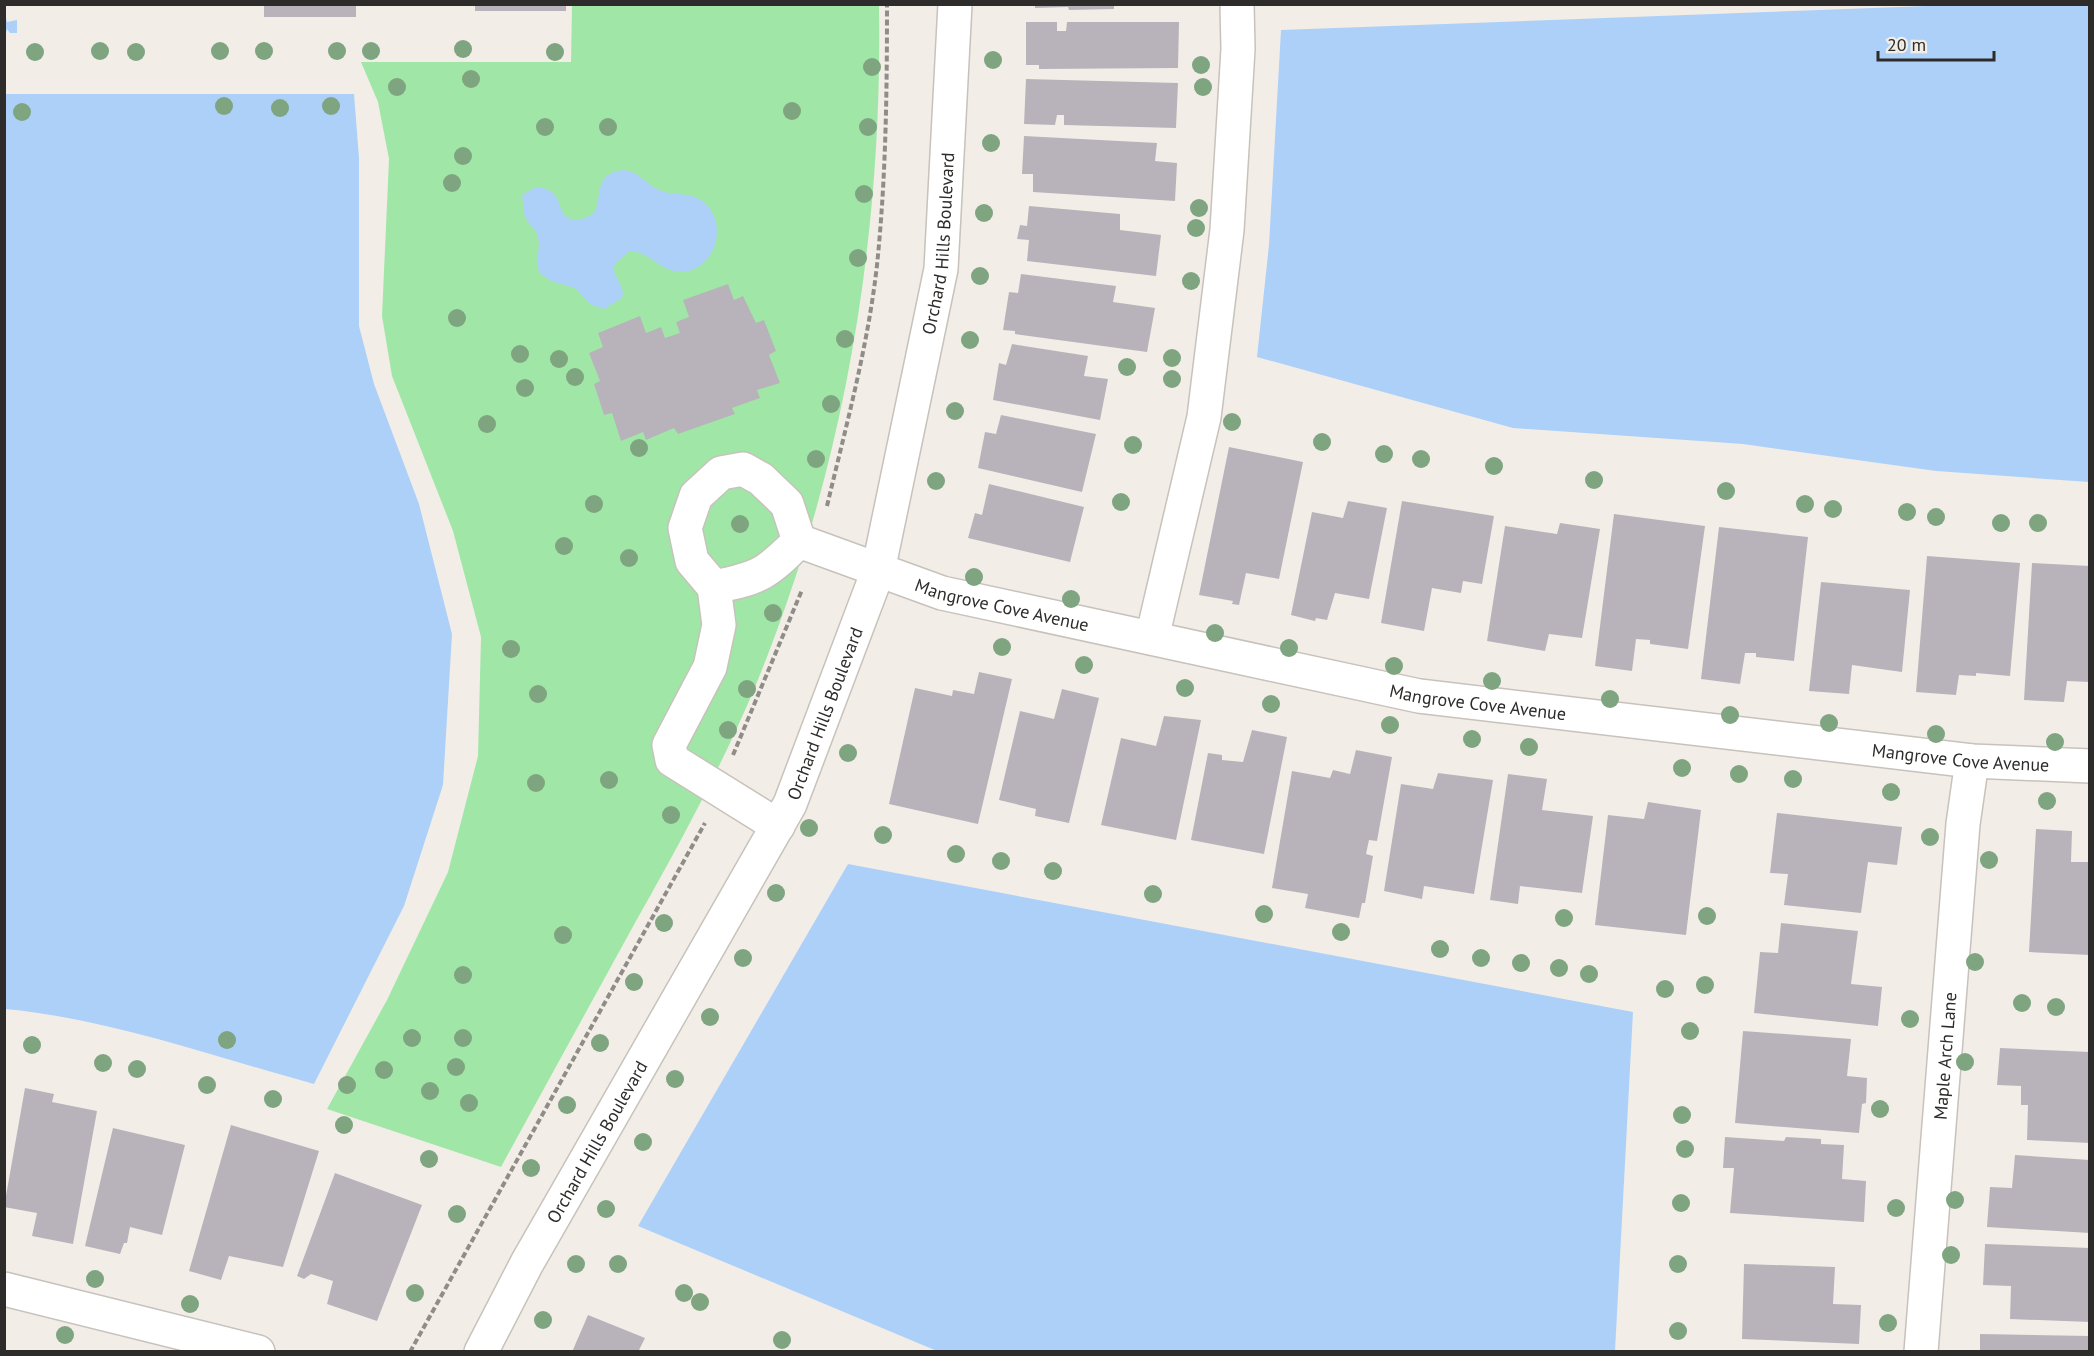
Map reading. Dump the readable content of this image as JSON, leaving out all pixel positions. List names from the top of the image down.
{
  "streets": {
    "street": ["Orchard Hills Boulevard", "Mangrove Cove Avenue", "Maple Arch Lane"]
  },
  "crossings": [
    ["Orchard Hills Boulevard", "Mangrove Cove Avenue"],
    ["Mangrove Cove Avenue", "Maple Arch Lane"]
  ],
  "scale_bar": "20 m"
}
